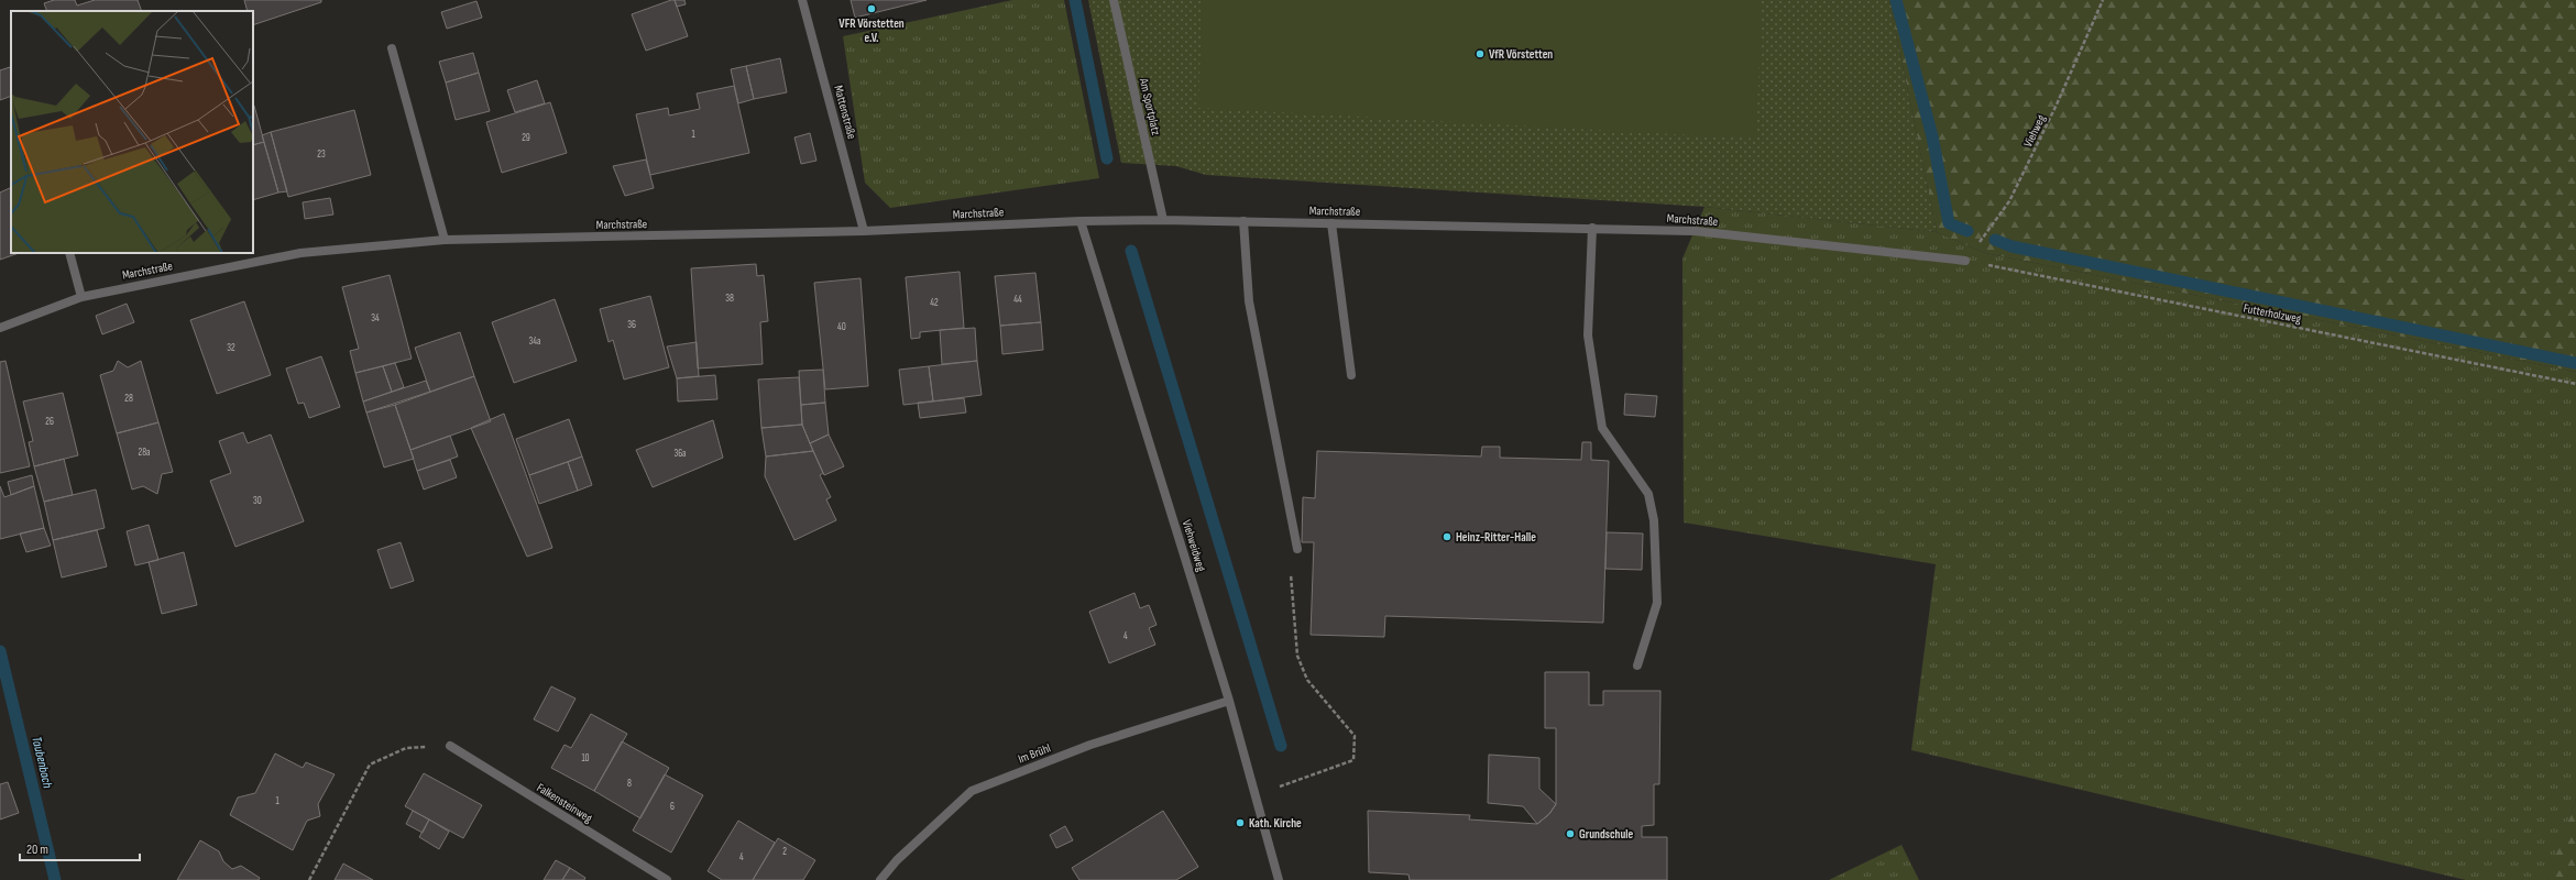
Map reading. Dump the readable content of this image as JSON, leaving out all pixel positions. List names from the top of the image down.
{
  "streets": {
    "street": [
      "Am Sportplatz",
      "Mattenstraße",
      "Marchstraße",
      "Viehweidweg",
      "Im Brühl",
      "Falkensteinweg"
    ],
    "path": ["Viehweg", "Futterholzweg"]
  },
  "crossings": [
    ["Am Sportplatz", "Marchstraße"],
    ["Mattenstraße", "Marchstraße"],
    ["Viehweg", "Marchstraße"],
    ["Viehweg", "Futterholzweg"],
    ["Marchstraße", "Futterholzweg"],
    ["Marchstraße", "Viehweidweg"],
    ["Viehweidweg", "Im Brühl"]
  ],
  "water": ["Taubenbach"],
  "places": [
    "VFR Vörstetten e.V.",
    "VfR Vörstetten",
    "Heinz-Ritter-Halle",
    "Kath. Kirche",
    "Grundschule"
  ],
  "house_numbers": [
    "1",
    "29",
    "23",
    "38",
    "44",
    "42",
    "34",
    "36",
    "40",
    "34a",
    "32",
    "28",
    "26",
    "28a",
    "36a",
    "30",
    "4",
    "10",
    "8",
    "1",
    "6",
    "2",
    "4"
  ],
  "scale_bar": "20 m"
}
